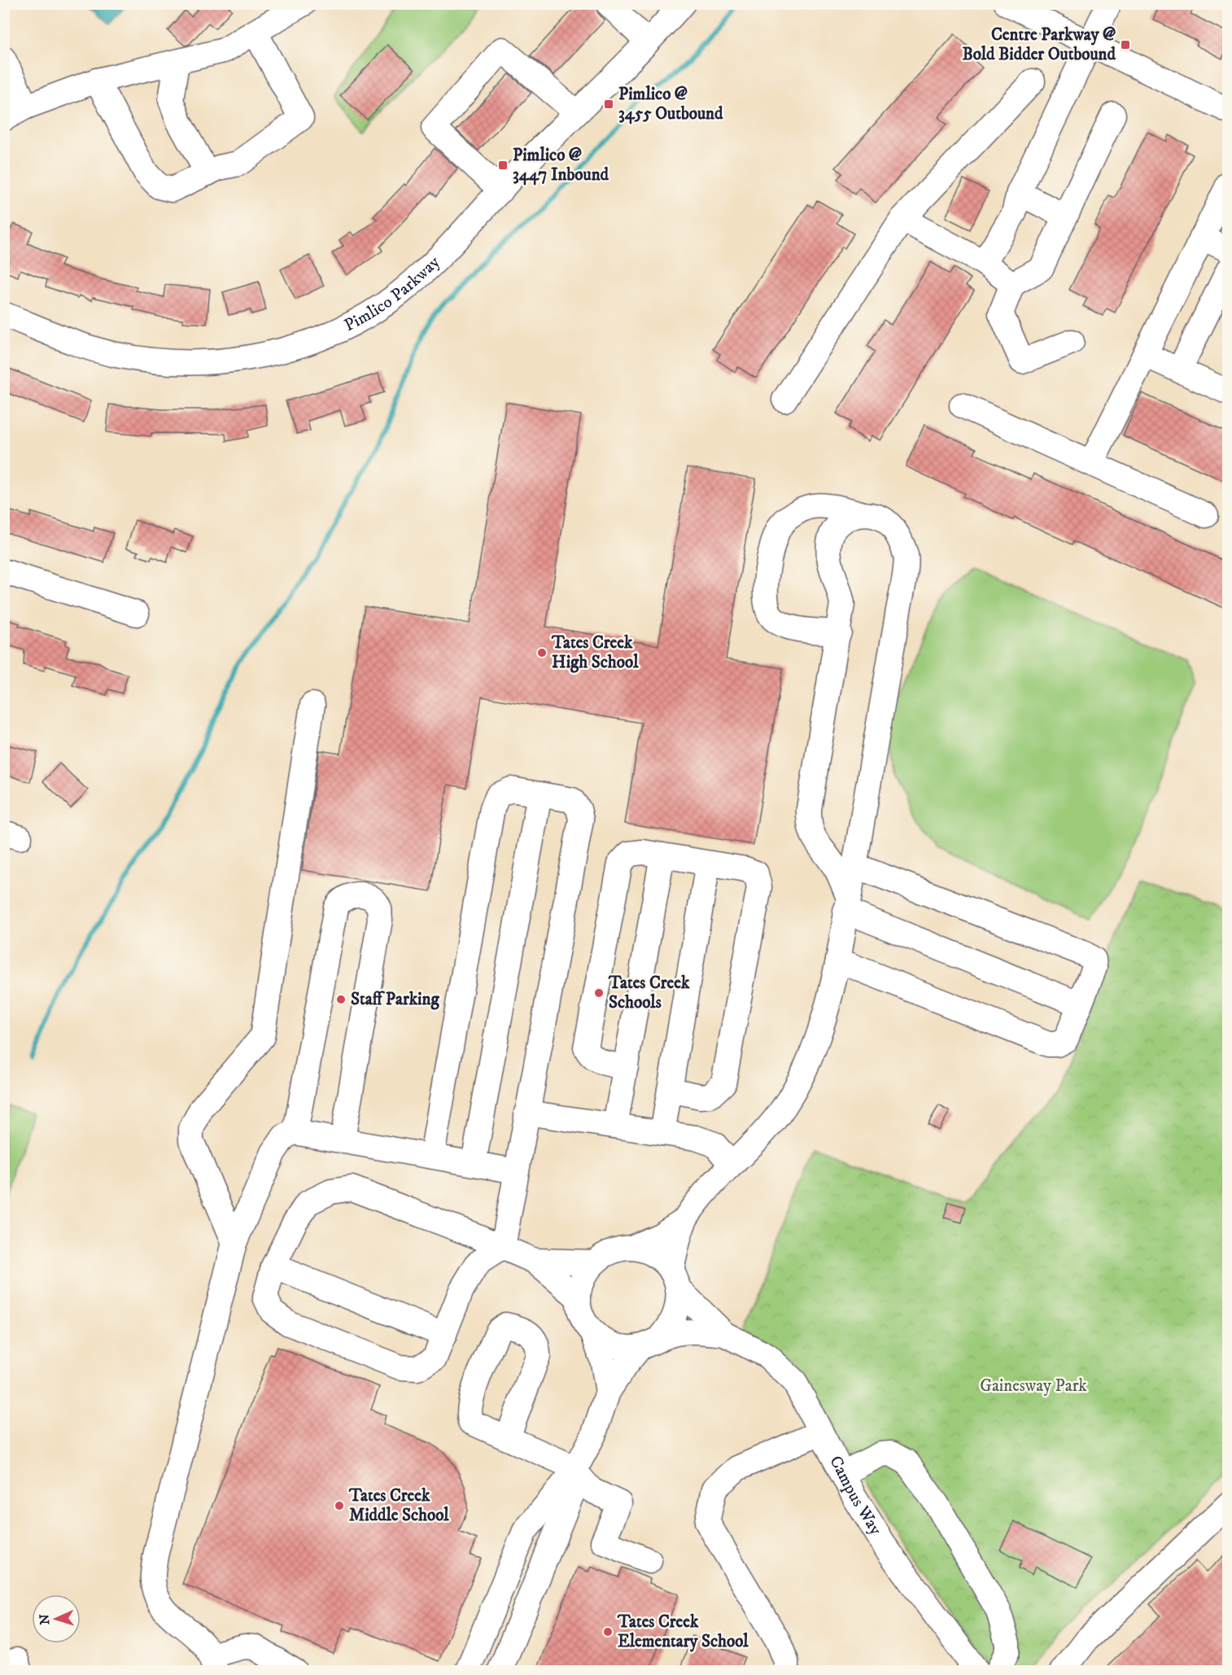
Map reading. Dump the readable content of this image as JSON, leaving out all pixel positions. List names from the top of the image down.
{
  "streets": {
    "street": ["Pimlico Parkway", "Campus Way"]
  },
  "parks": ["Gainesway Park"],
  "places": {
    "transit": ["Centre Parkway @ Bold Bidder Outbound", "Pimlico @ 3455 Outbound", "Pimlico @ 3447 Inbound"],
    "other": [
      "Tates Creek High School",
      "Tates Creek Schools",
      "Staff Parking",
      "Tates Creek Middle School",
      "Tates Creek Elementary School"
    ]
  },
  "north": "left"
}
